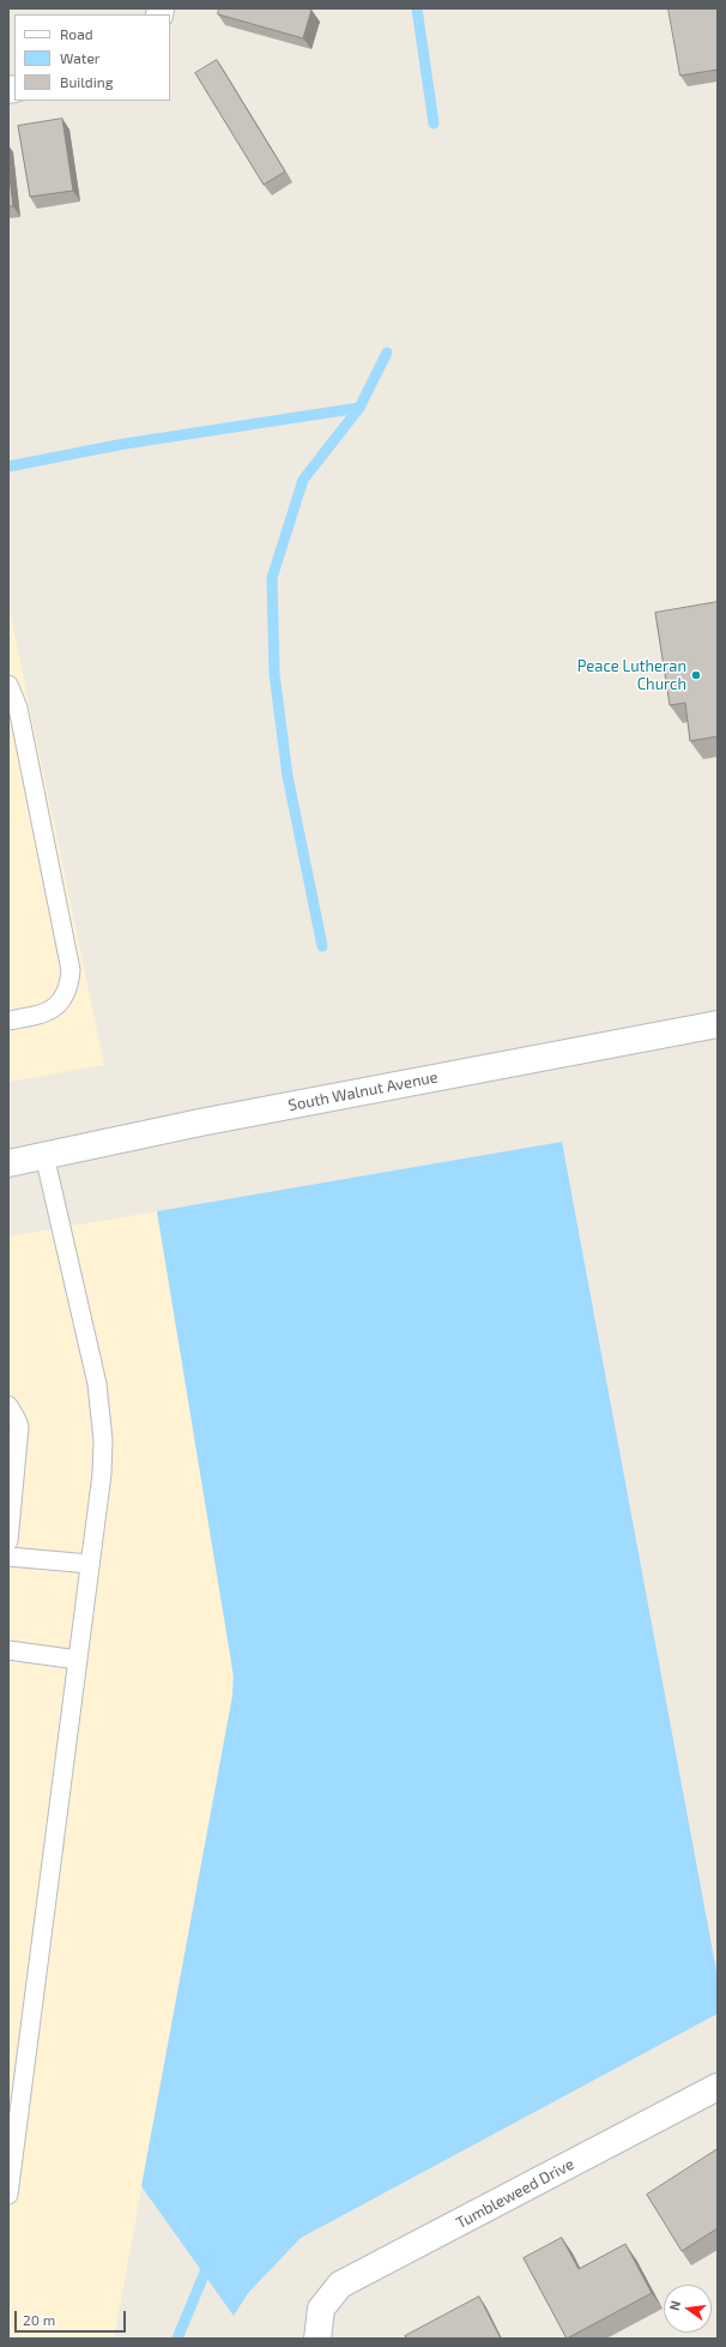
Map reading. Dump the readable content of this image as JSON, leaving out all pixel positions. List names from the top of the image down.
{
  "streets": {
    "street": ["South Walnut Avenue", "Tumbleweed Drive"]
  },
  "places": ["Peace Lutheran Church"],
  "legend": ["Road", "Water", "Building"],
  "scale_bar": "20 m",
  "north": "left"
}
